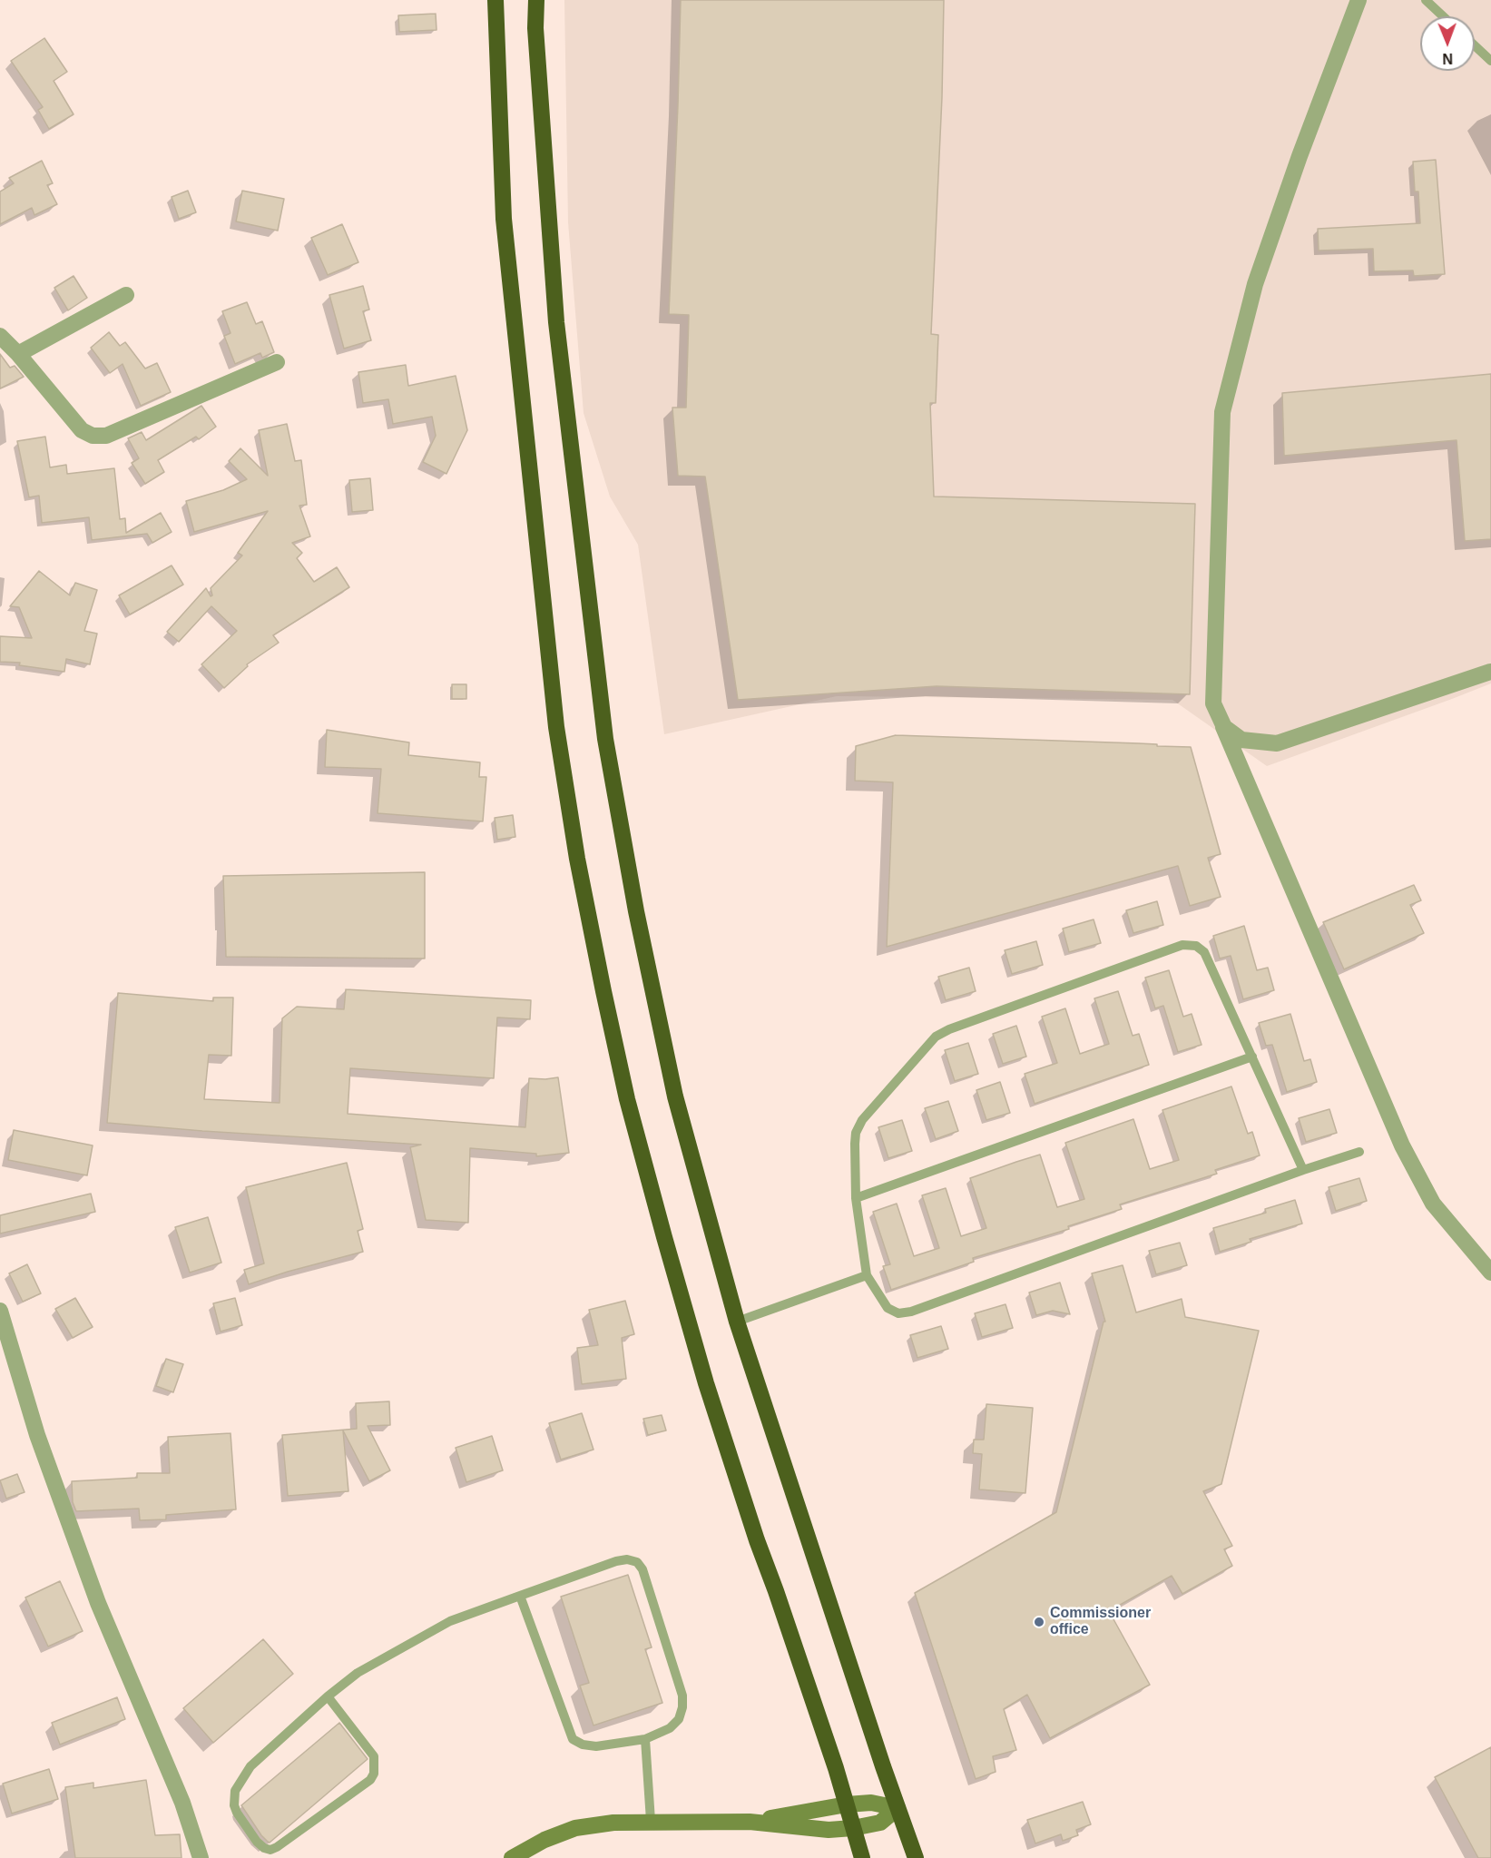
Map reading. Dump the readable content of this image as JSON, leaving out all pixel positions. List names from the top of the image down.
{
  "places": ["Commissioner office"],
  "north": "bottom"
}
